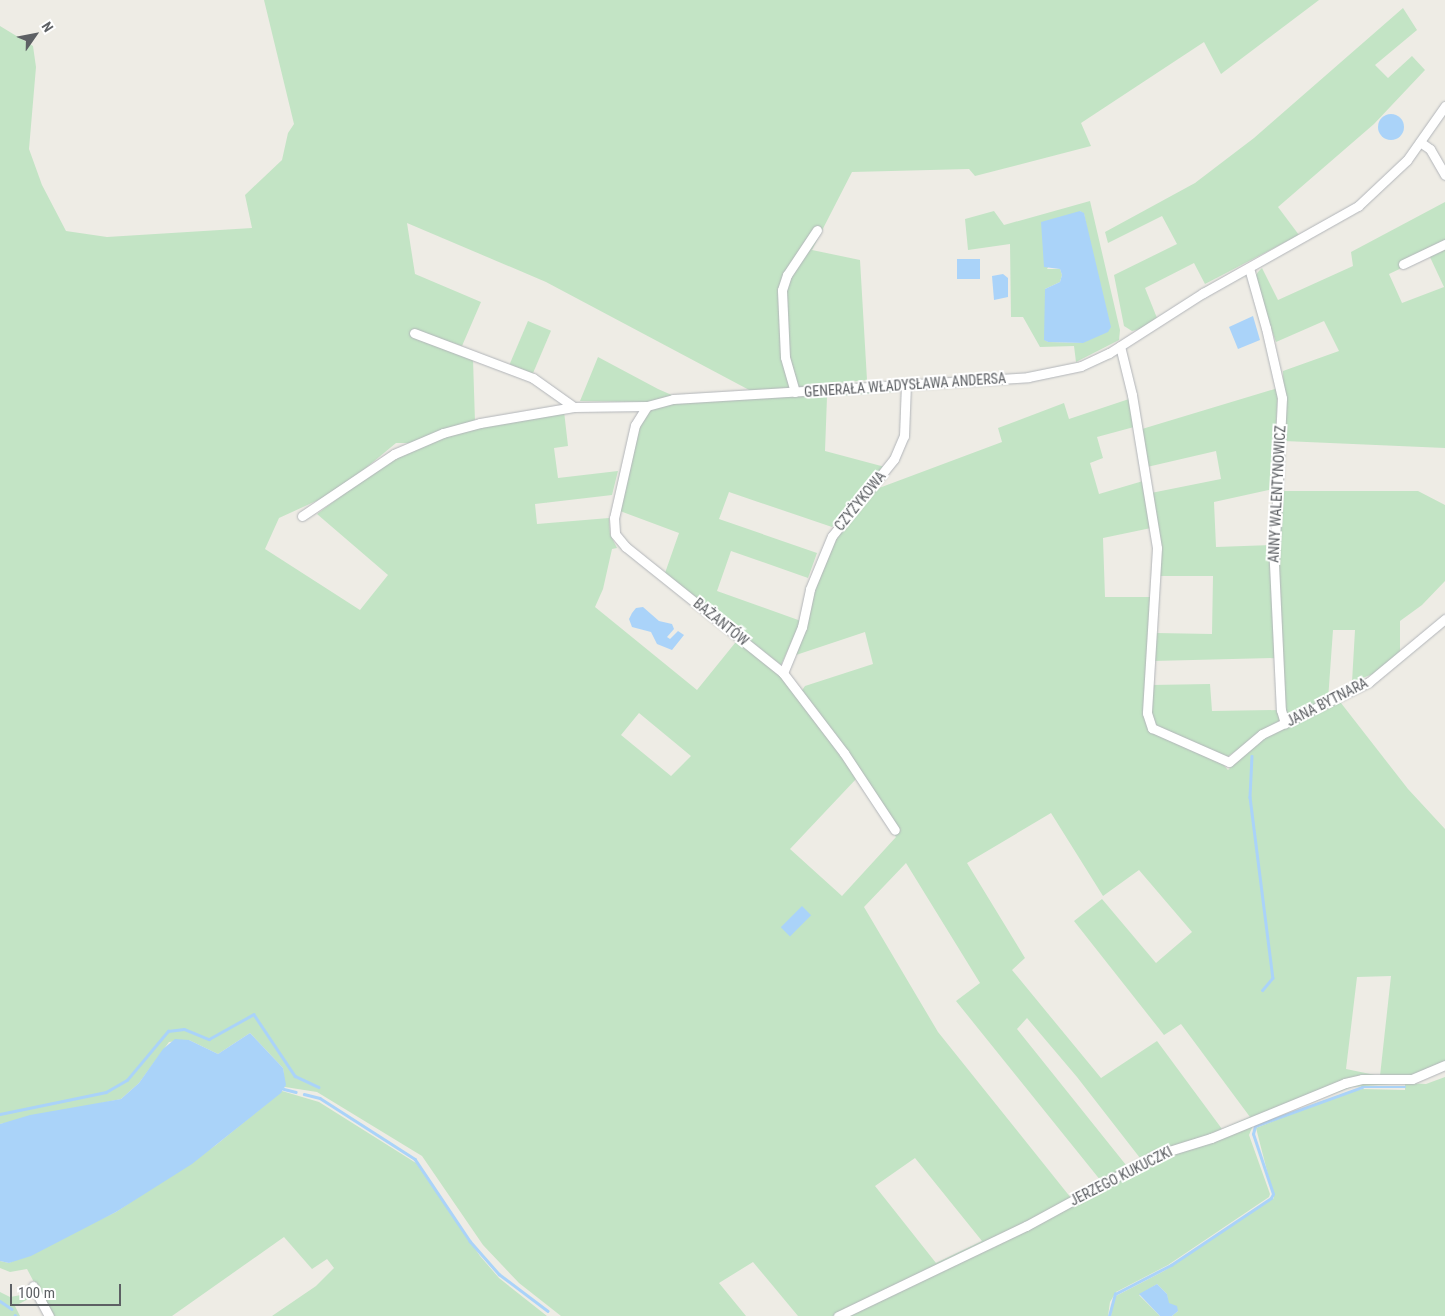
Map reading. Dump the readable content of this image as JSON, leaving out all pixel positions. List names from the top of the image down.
{
  "streets": {
    "street": [
      "GENERAŁA WŁADYSŁAWA ANDERSA",
      "ANNY WALENTYNOWICZ",
      "CZYŻYKOWA",
      "BAŻANTÓW",
      "JANA BYTNARA",
      "JERZEGO KUKUCZKI"
    ]
  },
  "crossings": [
    ["GENERAŁA WŁADYSŁAWA ANDERSA", "ANNY WALENTYNOWICZ"],
    ["GENERAŁA WŁADYSŁAWA ANDERSA", "CZYŻYKOWA"],
    ["GENERAŁA WŁADYSŁAWA ANDERSA", "BAŻANTÓW"],
    ["GENERAŁA WŁADYSŁAWA ANDERSA", "JANA BYTNARA"],
    ["ANNY WALENTYNOWICZ", "JANA BYTNARA"],
    ["CZYŻYKOWA", "BAŻANTÓW"]
  ],
  "scale_bar": "100 m",
  "north": "top right"
}
